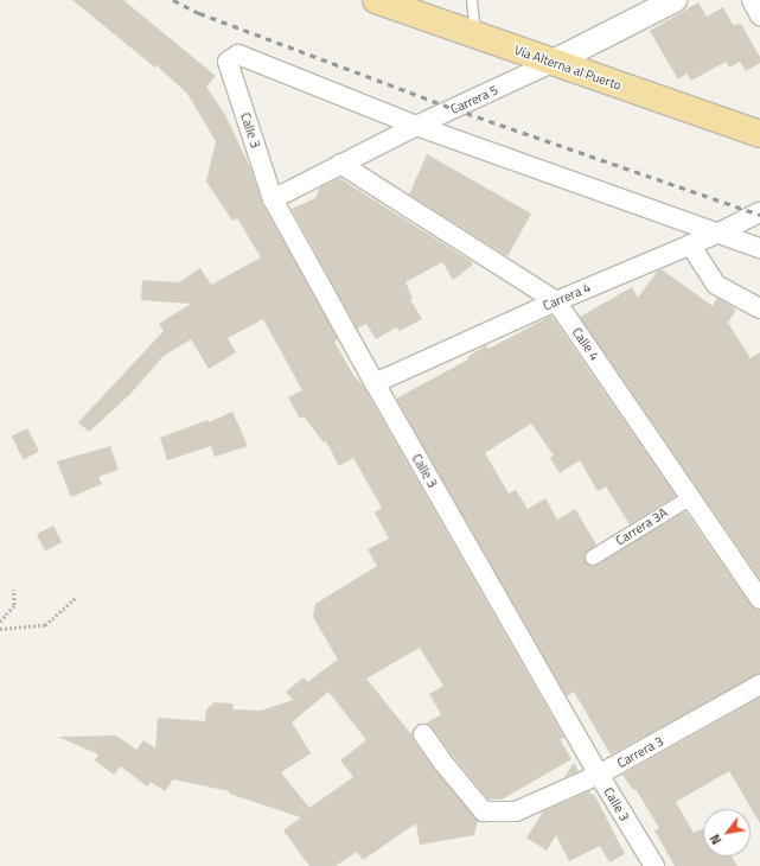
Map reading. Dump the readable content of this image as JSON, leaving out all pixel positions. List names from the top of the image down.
{
  "streets": {
    "main road": ["Vía Alterna al Puerto"],
    "street": [
      "Carrera 5",
      "Calle 3",
      "Carrera 4",
      "Calle 4",
      "Carrera 3A",
      "Carrera 3"
    ]
  },
  "crossings": [
    ["Vía Alterna al Puerto", "Carrera 5"],
    ["Carrera 5", "Calle 3"],
    ["Carrera 5", "Calle 4"],
    ["Calle 3", "Carrera 4"],
    ["Calle 3", "Carrera 3"],
    ["Carrera 4", "Calle 4"],
    ["Calle 4", "Carrera 3A"]
  ],
  "north": "bottom left"
}
